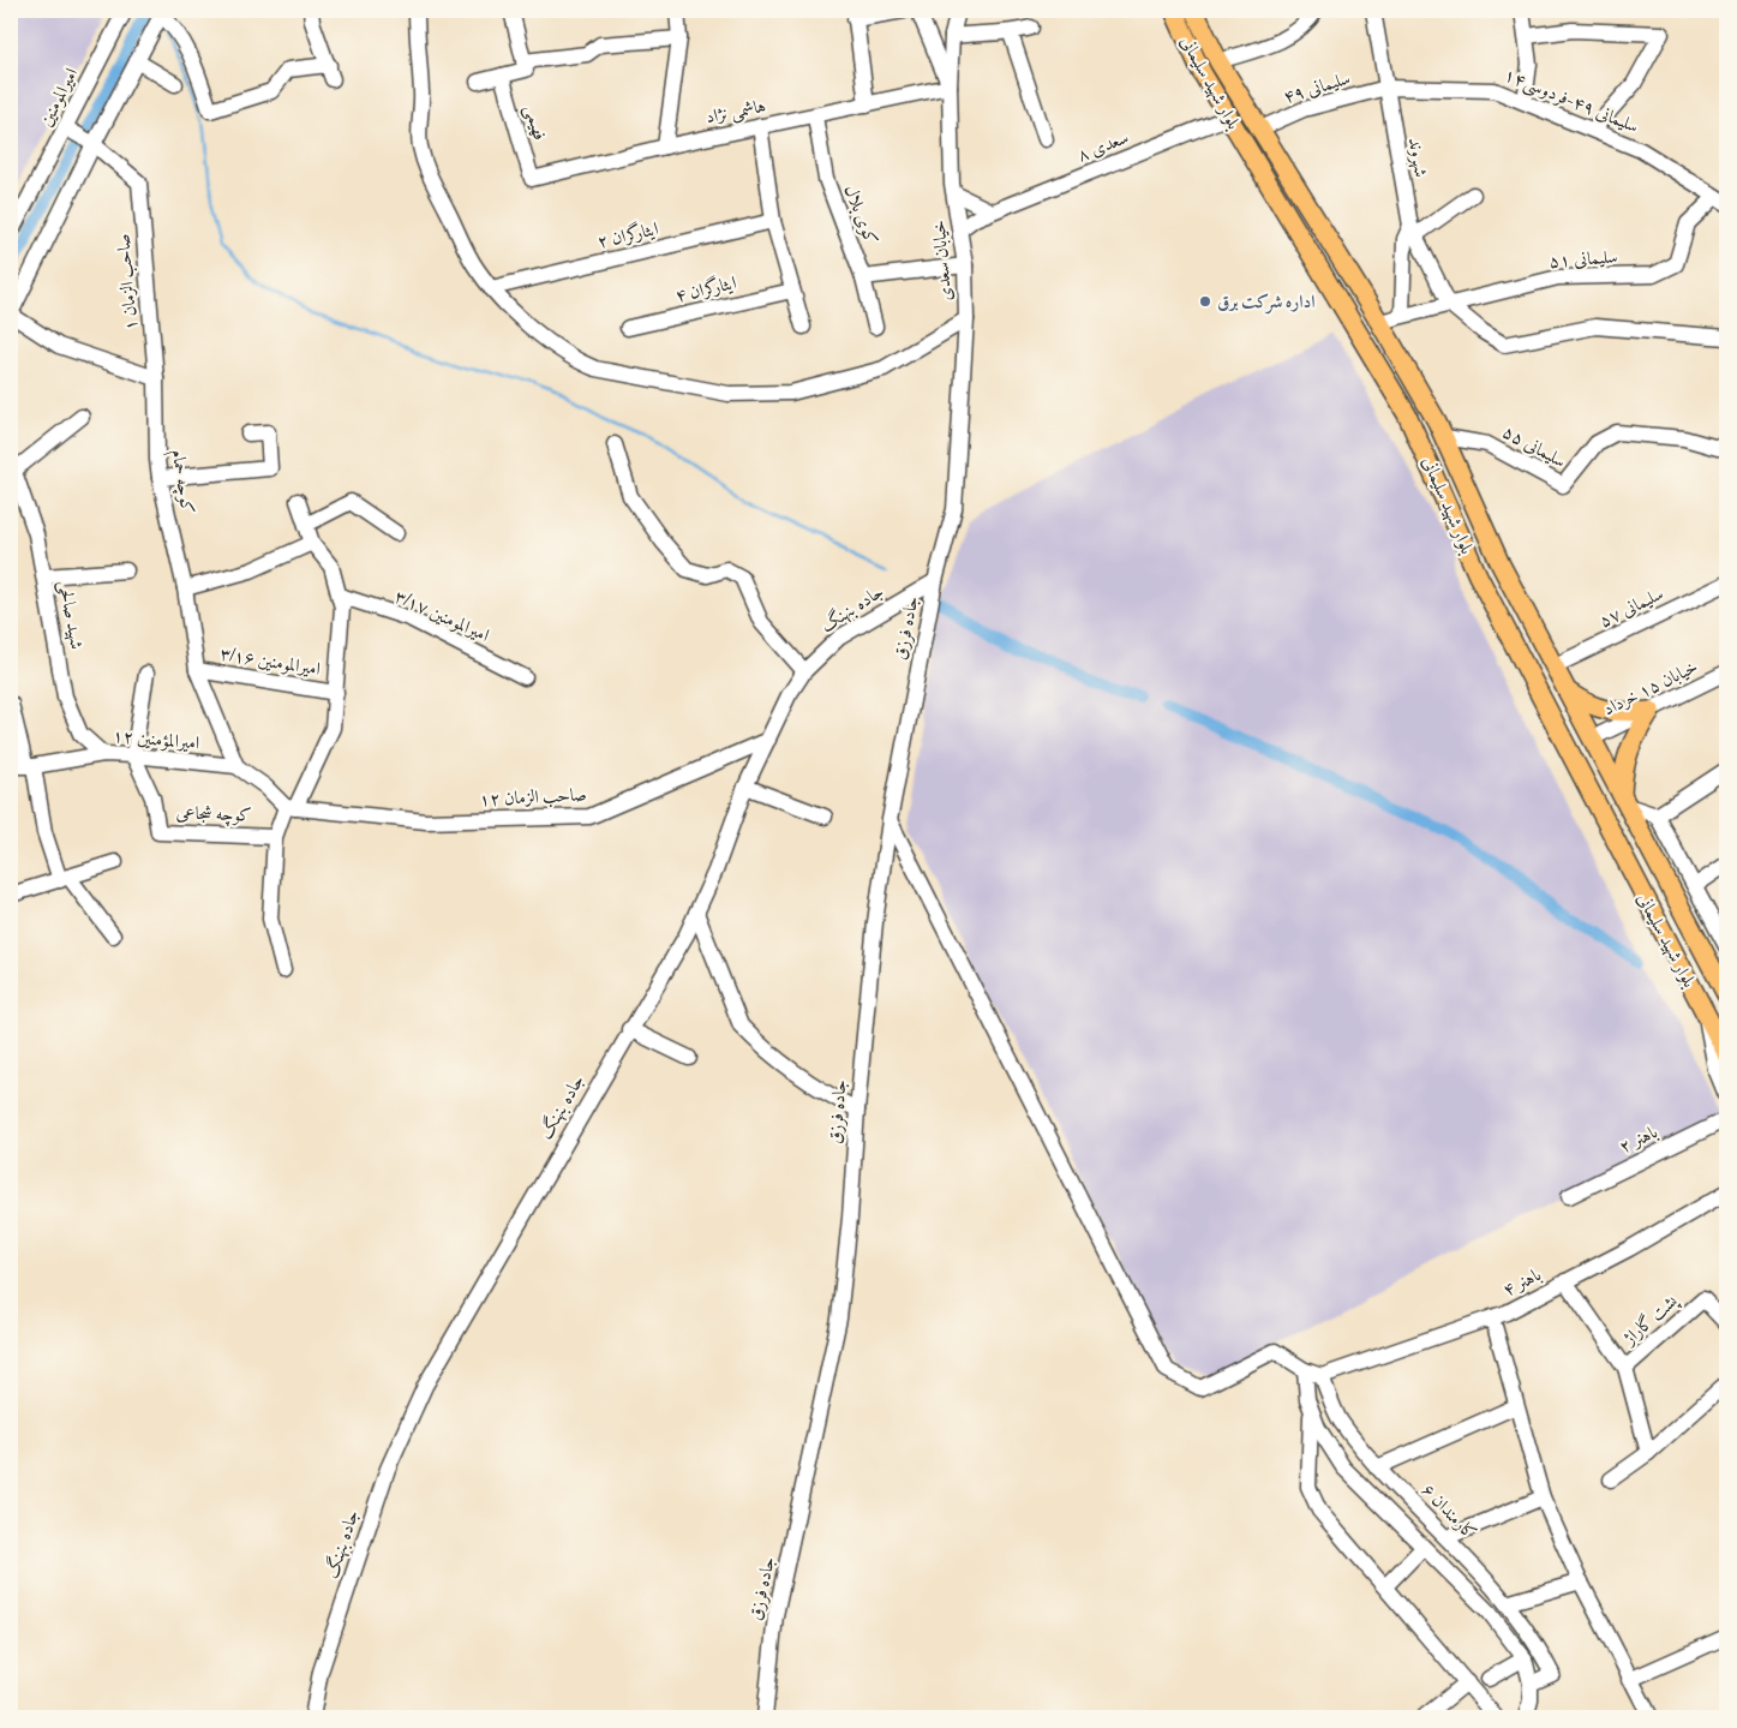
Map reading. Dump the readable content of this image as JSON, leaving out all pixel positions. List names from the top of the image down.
{
  "streets": {
    "main road": ["بلوار شهید سلیمانی"],
    "street": [
      "سلیمانی ۴۹",
      "امیرالمومنین",
      "سلیمانی ۴۹-فردوسی۱۴",
      "هاشمی نژاد",
      "فهیمی",
      "سعدی ۸",
      "شهروند",
      "کوی بلال",
      "ایثارگران ۲",
      "سلیمانی ۵۱",
      "خیابان سعدی",
      "صاحب الزمان ۱",
      "ایثارگران ۴",
      "سلیمانی ۵۵",
      "کوچه حمام",
      "سلیمانی ۵۷",
      "جاده بنهنگ",
      "شهید صالحی",
      "امیرالمومنین ۳/۱۷",
      "جاده فرزق",
      "امیرالمومنین ۳/۱۶",
      "خیابان ۱۵ خرداد",
      "امیرالمؤمنین ۱۲",
      "صاحب الزمان ۱۲",
      "کوچه شجاعی",
      "باهنر ۲",
      "باهنر ۴",
      "پشت گاراژ",
      "کارمندان ۶"
    ]
  },
  "crossings": [
    ["بلوار شهید سلیمانی", "سلیمانی ۴۹"],
    ["بلوار شهید سلیمانی", "سعدی ۸"],
    ["بلوار شهید سلیمانی", "سلیمانی ۵۱"],
    ["بلوار شهید سلیمانی", "سلیمانی ۵۵"],
    ["بلوار شهید سلیمانی", "سلیمانی ۵۷"],
    ["بلوار شهید سلیمانی", "خیابان ۱۵ خرداد"],
    ["سلیمانی ۴۹", "سلیمانی ۴۹-فردوسی۱۴"],
    ["سلیمانی ۴۹", "شهروند"],
    ["سلیمانی ۴۹-فردوسی۱۴", "شهروند"],
    ["سلیمانی ۴۹-فردوسی۱۴", "سلیمانی ۵۱"],
    ["هاشمی نژاد", "فهیمی"],
    ["هاشمی نژاد", "کوی بلال"],
    ["هاشمی نژاد", "خیابان سعدی"],
    ["سعدی ۸", "خیابان سعدی"],
    ["شهروند", "سلیمانی ۵۱"],
    ["خیابان سعدی", "جاده فرزق"],
    ["صاحب الزمان ۱", "کوچه حمام"],
    ["جاده بنهنگ", "جاده فرزق"],
    ["جاده بنهنگ", "صاحب الزمان ۱۲"],
    ["شهید صالحی", "امیرالمؤمنین ۱۲"],
    ["امیرالمؤمنین ۱۲", "صاحب الزمان ۱۲"],
    ["امیرالمؤمنین ۱۲", "کوچه شجاعی"],
    ["باهنر ۴", "کارمندان ۶"]
  ],
  "places": ["اداره شرکت برق"]
}
